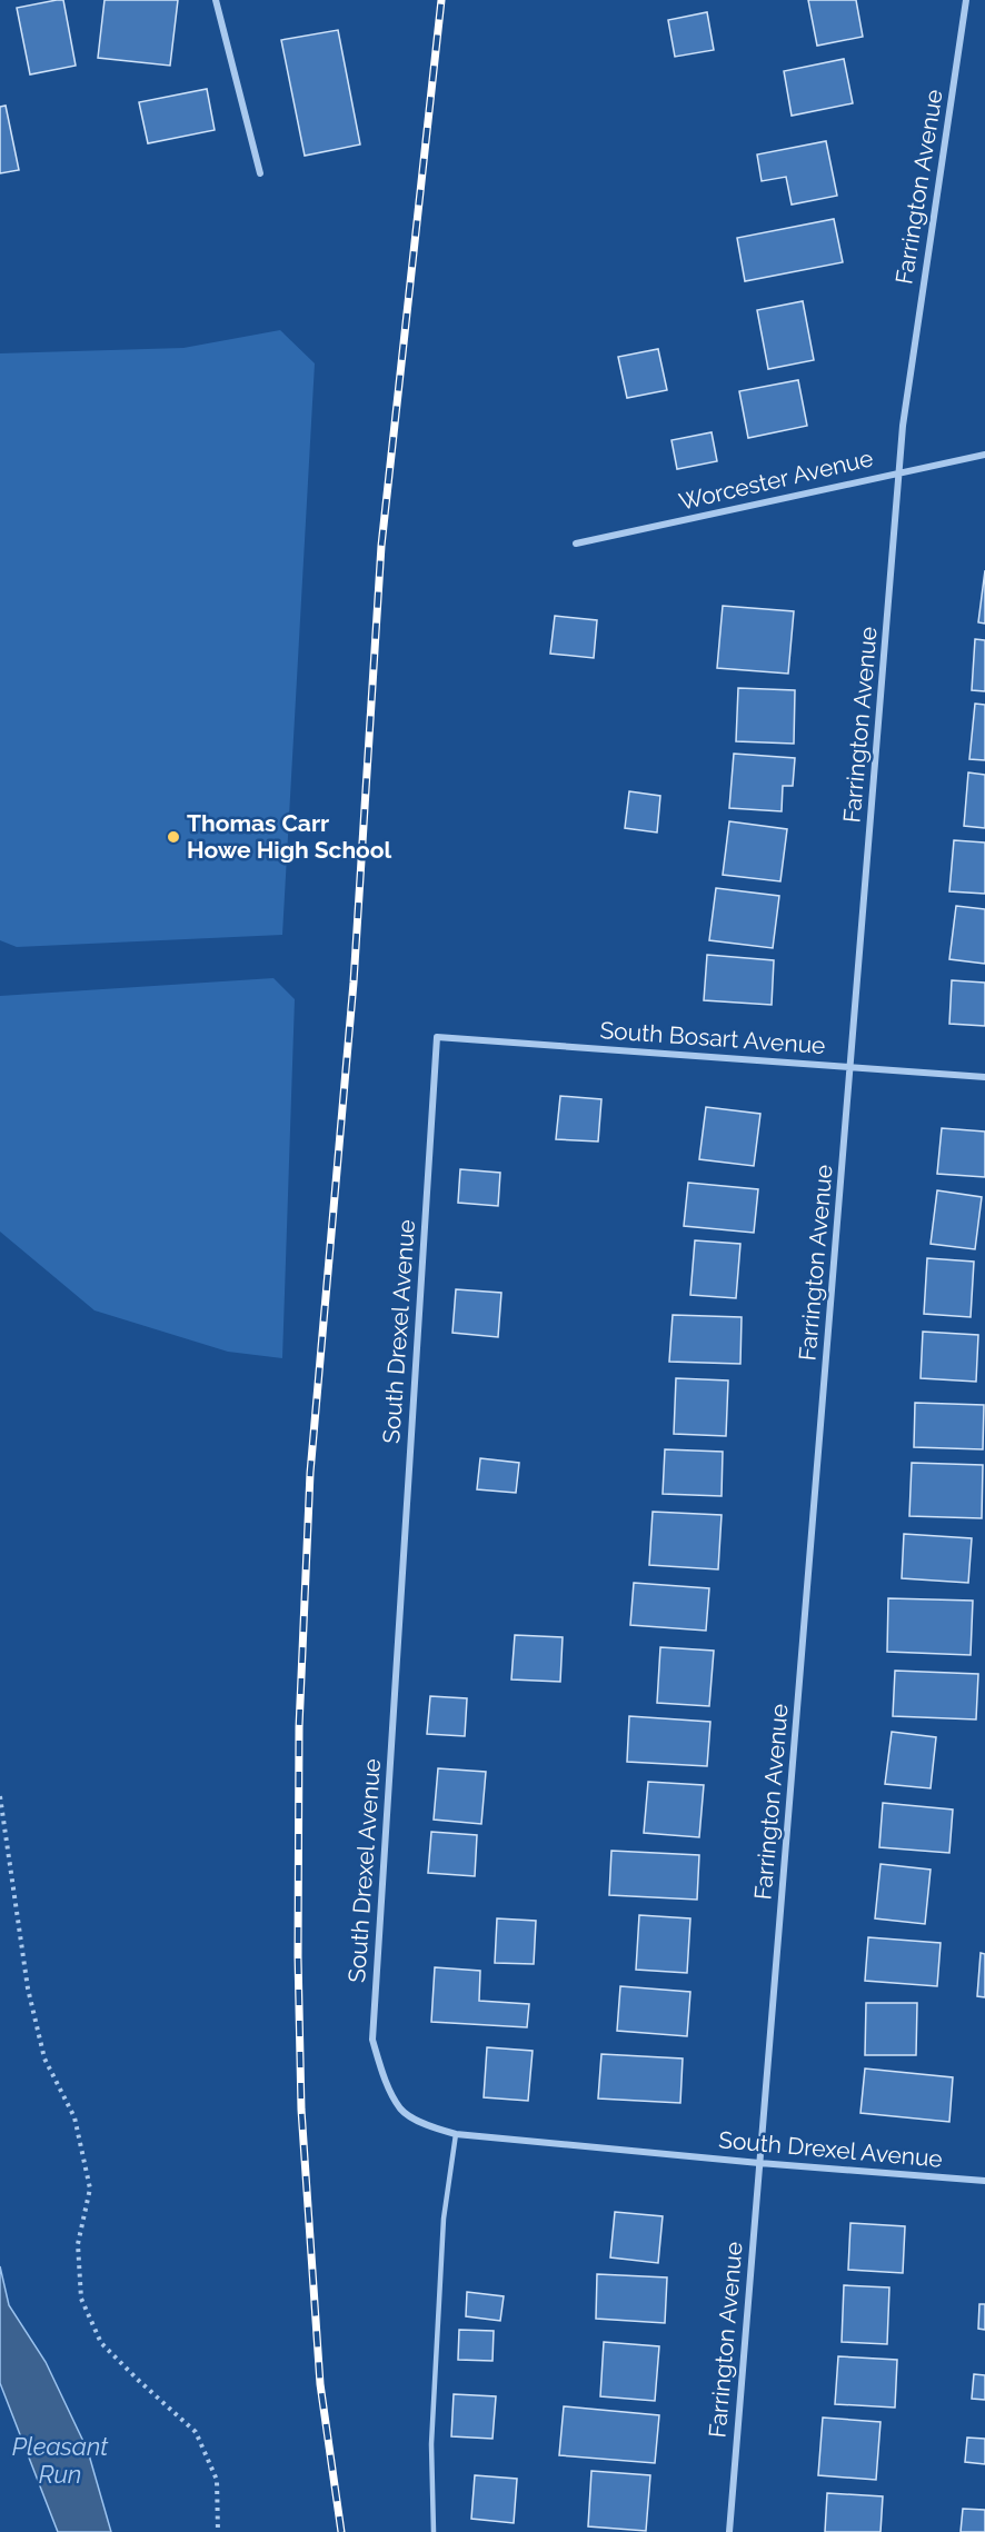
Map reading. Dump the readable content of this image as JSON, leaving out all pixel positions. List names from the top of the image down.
{
  "streets": {
    "street": [
      "Farrington Avenue",
      "Worcester Avenue",
      "South Bosart Avenue",
      "South Drexel Avenue"
    ]
  },
  "crossings": [
    ["Farrington Avenue", "Worcester Avenue"],
    ["Farrington Avenue", "South Bosart Avenue"],
    ["Farrington Avenue", "South Drexel Avenue"],
    ["South Bosart Avenue", "South Drexel Avenue"]
  ],
  "water": ["Pleasant Run"],
  "places": ["Thomas Carr Howe High School"]
}
